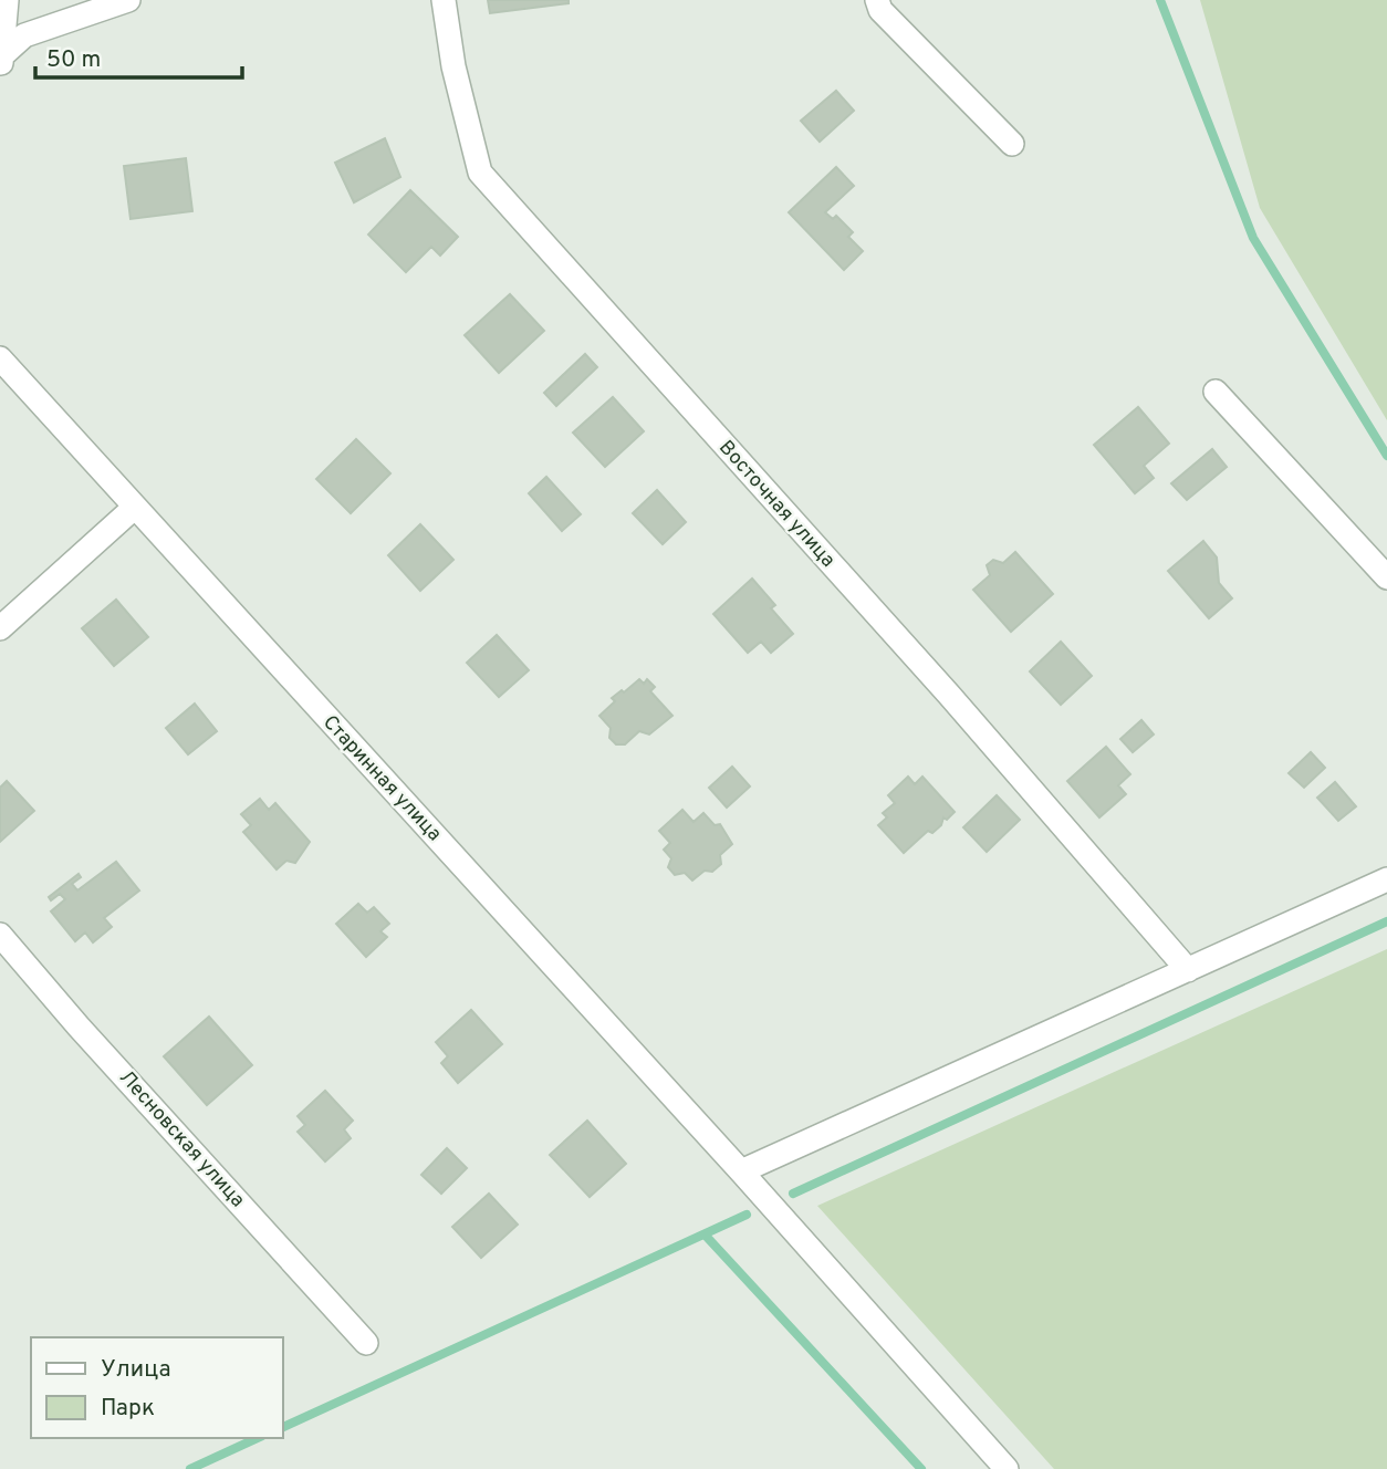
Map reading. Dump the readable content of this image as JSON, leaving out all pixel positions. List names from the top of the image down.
{
  "streets": {
    "street": ["Восточная улица", "Старинная улица", "Лесновская улица"]
  },
  "legend": ["Улица", "Парк"],
  "scale_bar": "50 m"
}
